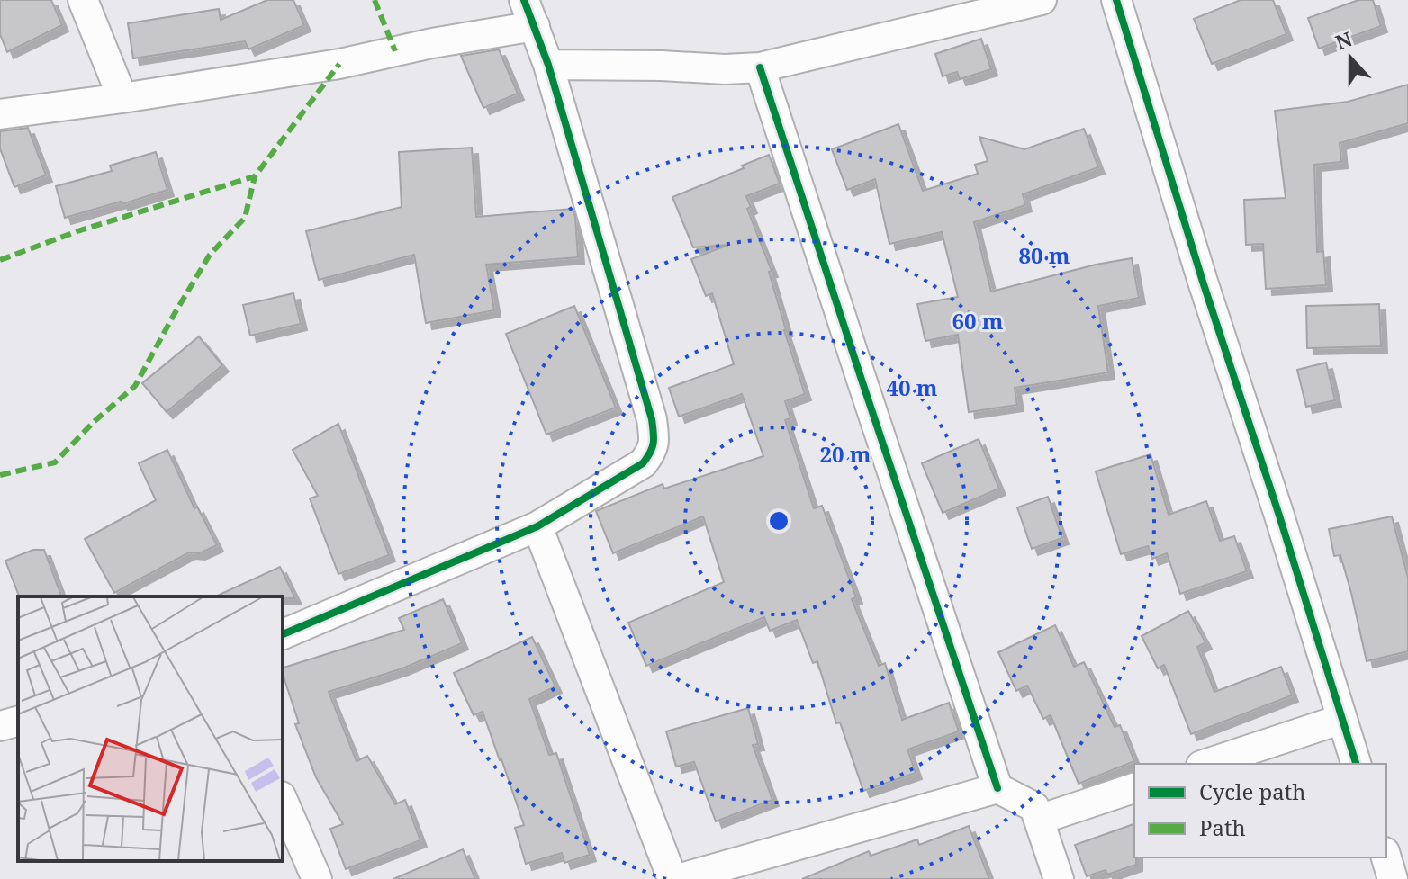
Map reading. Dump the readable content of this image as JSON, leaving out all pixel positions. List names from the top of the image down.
{
  "legend": ["Cycle path", "Path"],
  "north": "top",
  "rings": [
    "80 m",
    "60 m",
    "40 m",
    "20 m"
  ]
}
